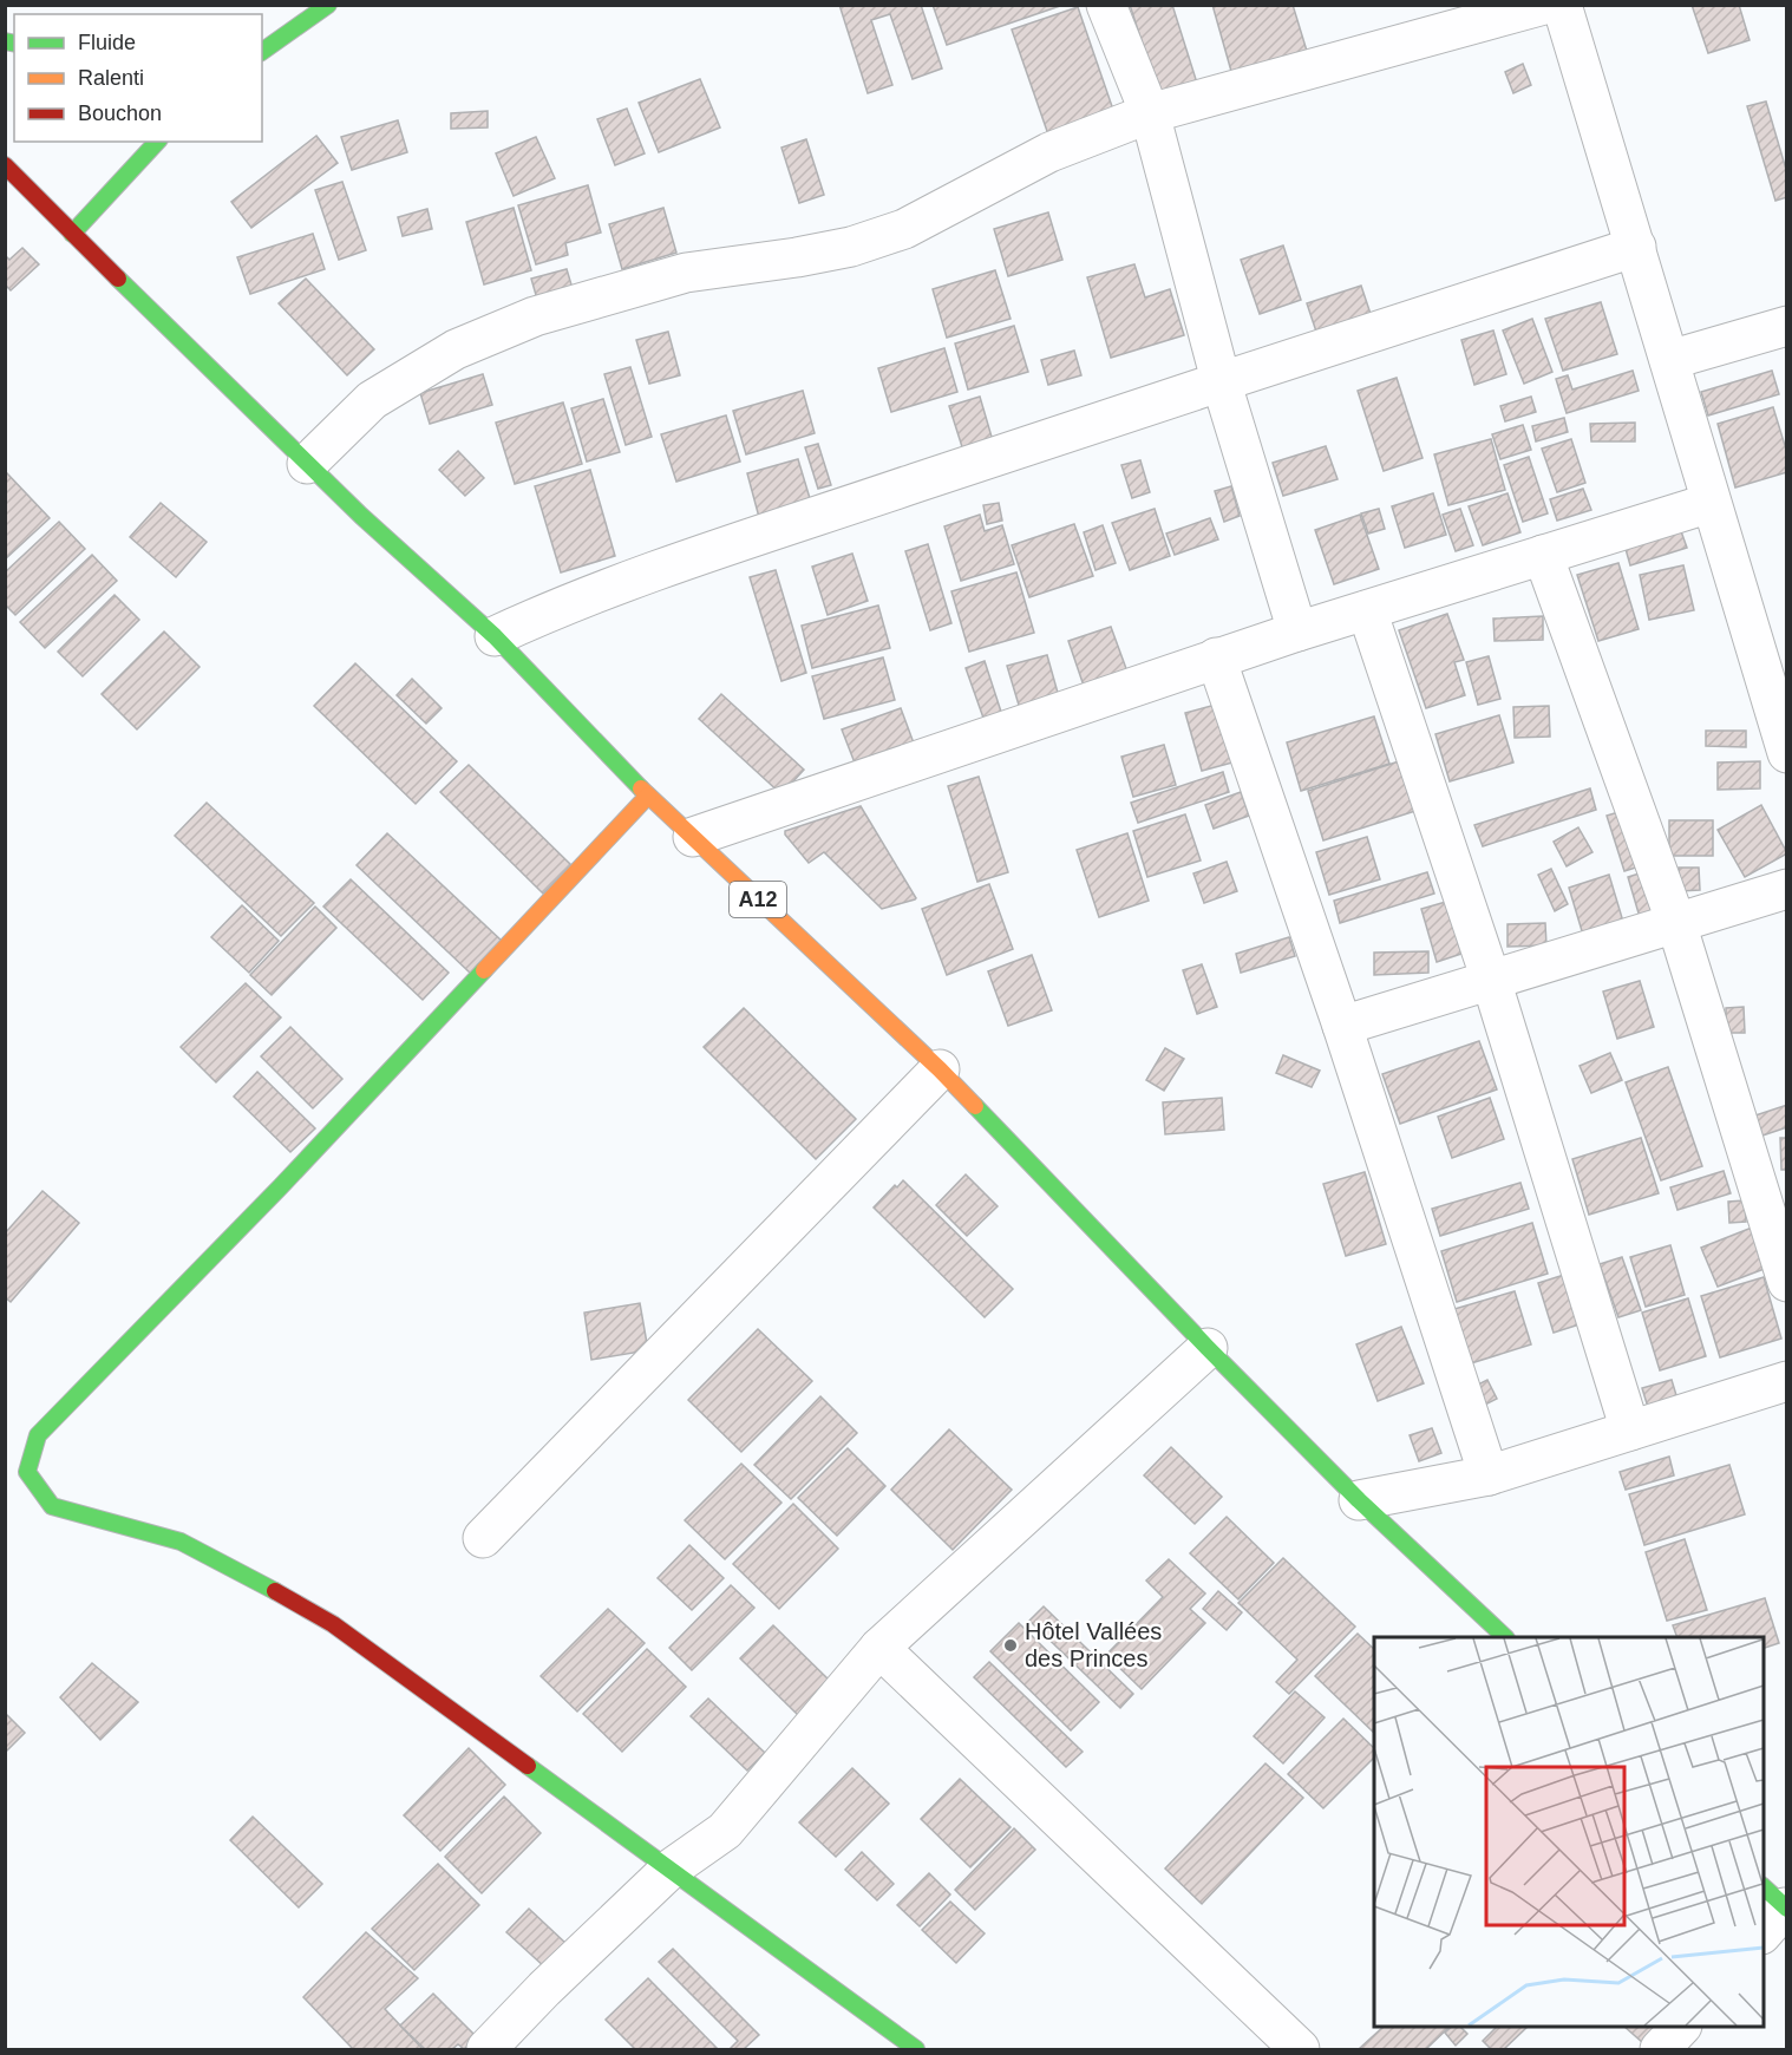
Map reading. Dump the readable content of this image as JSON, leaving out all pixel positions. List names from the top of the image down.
{
  "streets": {
    "street": ["A12"]
  },
  "places": ["Hôtel Vallées des Princes"],
  "legend": ["Fluide", "Ralenti", "Bouchon"]
}
